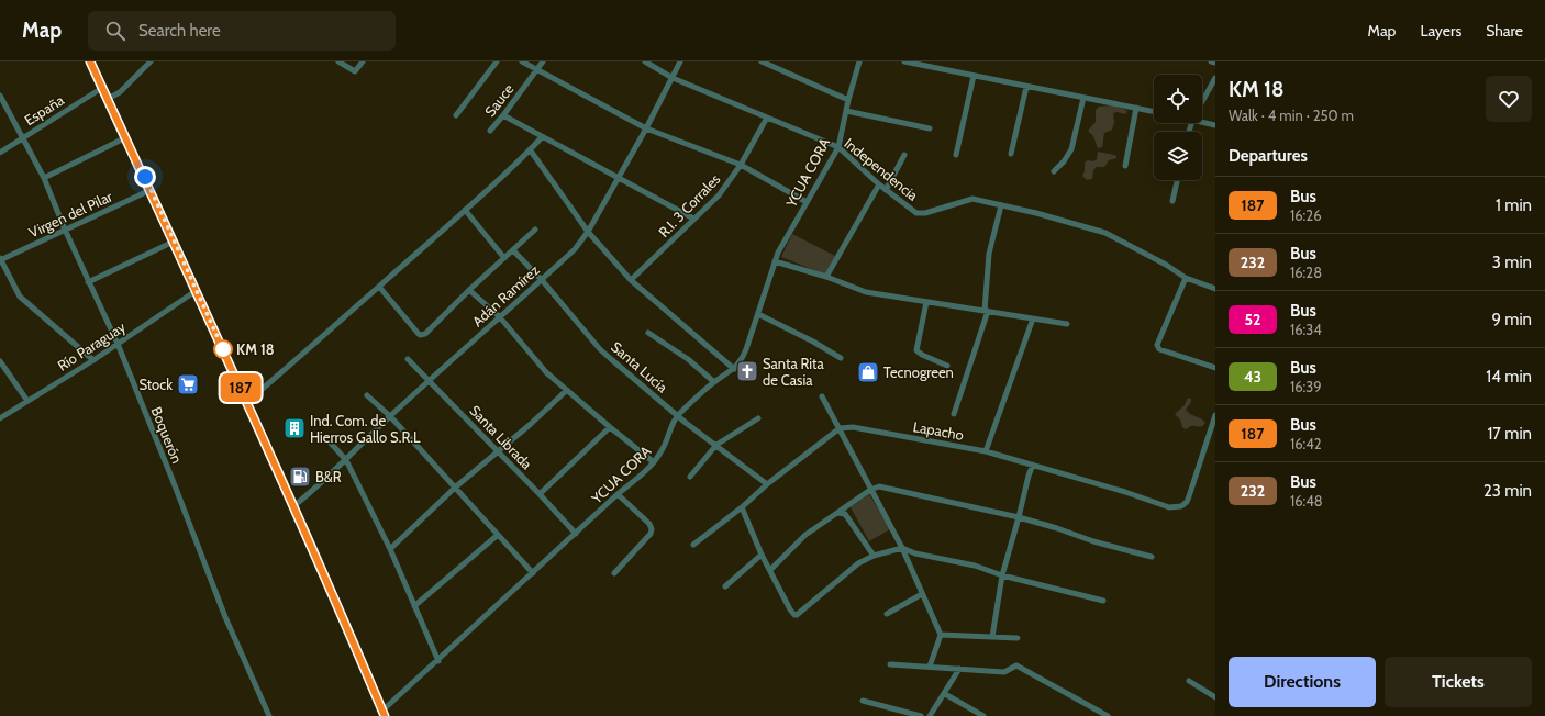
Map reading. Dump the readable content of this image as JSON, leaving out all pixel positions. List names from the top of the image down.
{
  "streets": {
    "street": [
      "Sauce",
      "España",
      "Independencia",
      "YCUA CORA",
      "R.I. 3 Corrales",
      "Virgen del Pilar",
      "Adán Ramírez",
      "Río Paraguay",
      "Santa Lucía",
      "Lapacho",
      "Boquerón",
      "Santa Librada"
    ]
  },
  "crossings": [
    ["España", "Boquerón"],
    ["Independencia", "YCUA CORA"],
    ["Independencia", "R.I. 3 Corrales"],
    ["Independencia", "Adán Ramírez"],
    ["YCUA CORA", "Santa Lucía"],
    ["YCUA CORA", "Santa Librada"],
    ["Virgen del Pilar", "Boquerón"],
    ["Adán Ramírez", "Santa Lucía"],
    ["Adán Ramírez", "Santa Librada"],
    ["Río Paraguay", "Boquerón"]
  ],
  "places": {
    "other": ["KM 18"],
    "church": ["Santa Rita de Casia"],
    "shop": ["Tecnogreen"],
    "supermarket": ["Stock"],
    "building": ["Ind. Com. de Hierros Gallo S.R.L"],
    "fuel station": ["B&R"]
  },
  "lines": ["bus line 187"],
  "page": {
    "header": "Map",
    "search": "Search here",
    "nav": ["Map", "Layers", "Share"],
    "on_map": "187",
    "heading": [
      ["KM 18", "Walk · 4 min · 250 m"],
      "Departures"
    ],
    "list": [
      {
        "mark": "187",
        "name": "Bus",
        "note": "16:26",
        "value": "1 min"
      },
      {
        "mark": "232",
        "name": "Bus",
        "note": "16:28",
        "value": "3 min"
      },
      {
        "mark": "52",
        "name": "Bus",
        "note": "16:34",
        "value": "9 min"
      },
      {
        "mark": "43",
        "name": "Bus",
        "note": "16:39",
        "value": "14 min"
      },
      {
        "mark": "187",
        "name": "Bus",
        "note": "16:42",
        "value": "17 min"
      },
      {
        "mark": "232",
        "name": "Bus",
        "note": "16:48",
        "value": "23 min"
      }
    ],
    "buttons": ["Directions", "Tickets"]
  }
}
